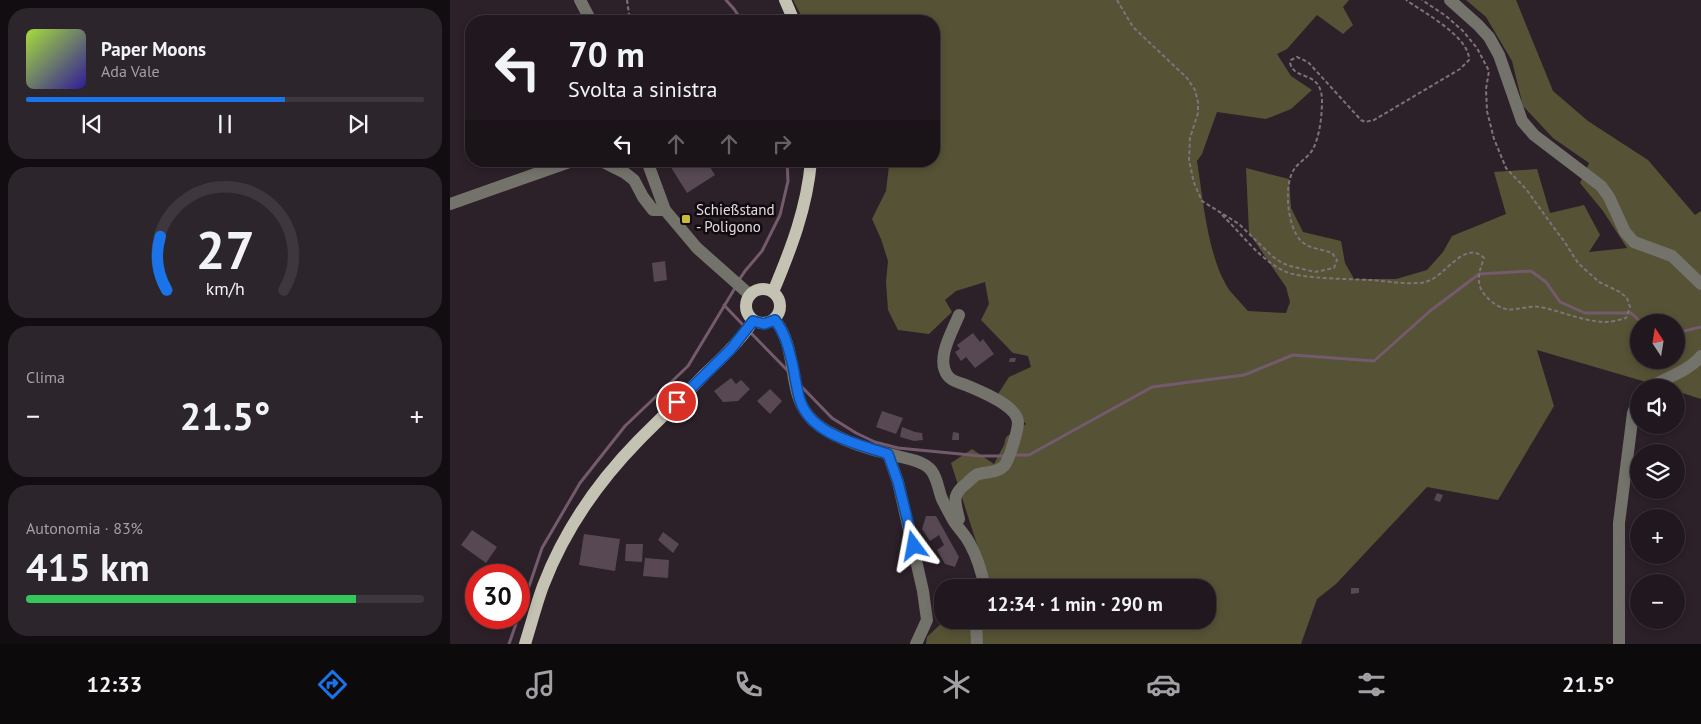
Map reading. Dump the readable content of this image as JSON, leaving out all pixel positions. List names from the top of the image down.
{
  "places": {
    "transit": ["Schießstand - Poligono"]
  },
  "north": "top",
  "page": {
    "turn": ["70 m", "Svolta a sinistra"],
    "song": ["Paper Moons", "Ada Vale"],
    "map_buttons": ["+", "−"],
    "tile": [
      "Clima",
      ["Autonomia · 83%", "415 km"]
    ],
    "heat": ["−", "21.5°", "+"],
    "limit": "30",
    "trip": "12:34 · 1 min · 290 m",
    "tabs": ["12:33", "21.5°"],
    "gauge": ["27", "km/h"]
  }
}
